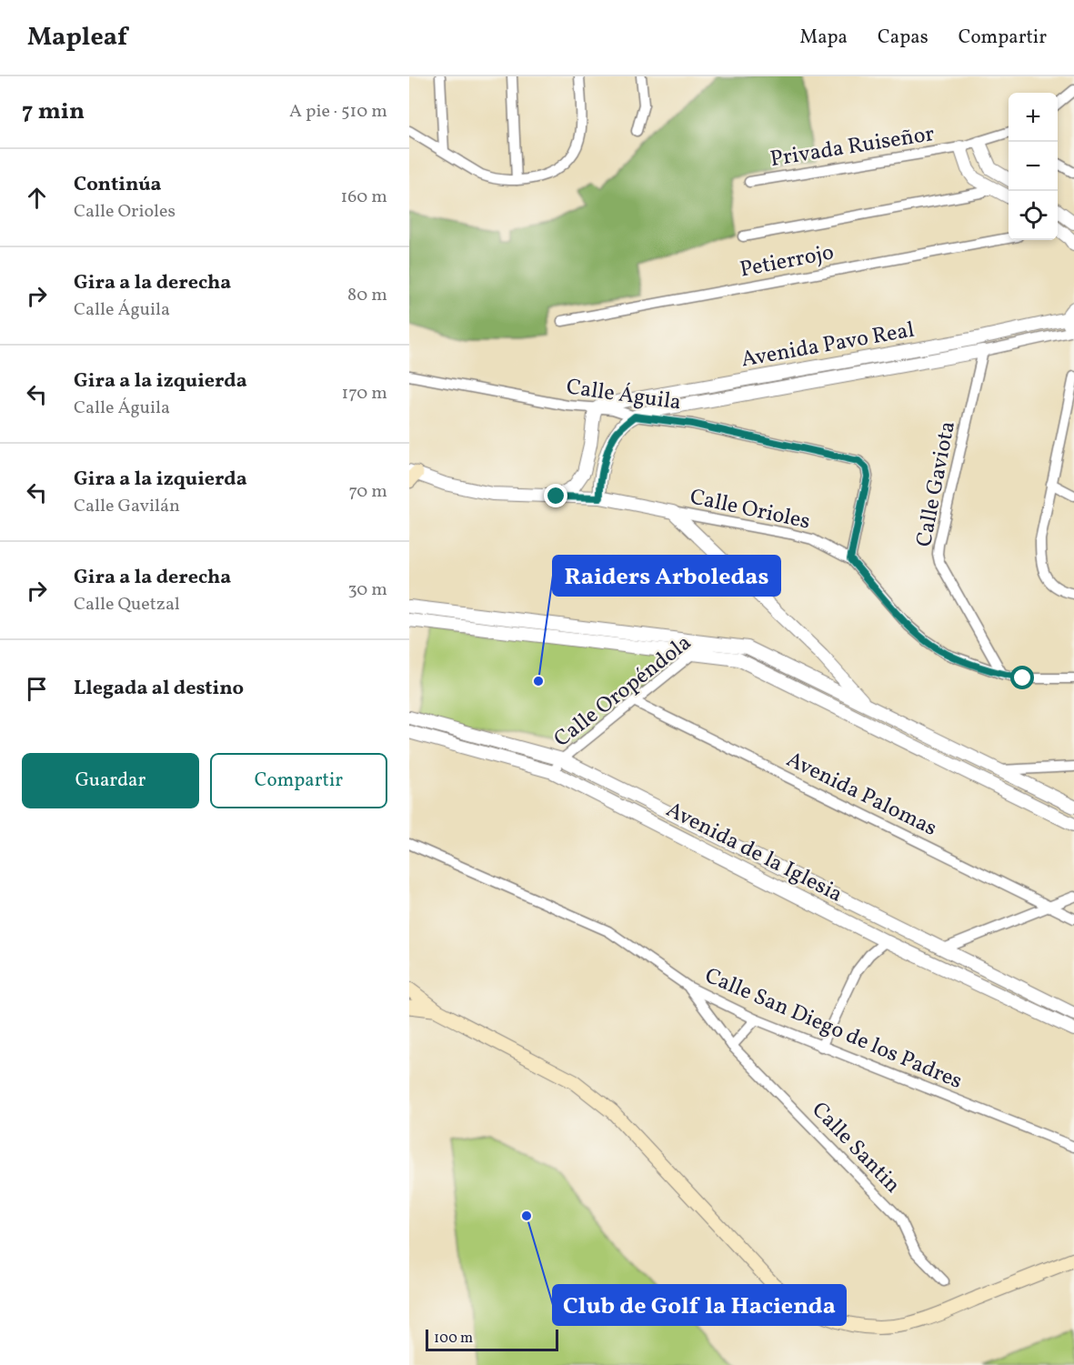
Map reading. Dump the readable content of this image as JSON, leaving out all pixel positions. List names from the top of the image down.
{
  "streets": {
    "street": [
      "Privada Ruiseñor",
      "Petierrojo",
      "Avenida Pavo Real",
      "Calle Águila",
      "Calle Gaviota",
      "Calle Orioles",
      "Calle Oropéndola",
      "Avenida Palomas",
      "Avenida de la Iglesia",
      "Calle San Diego de los Padres",
      "Calle Santin"
    ]
  },
  "crossings": [
    ["Avenida Pavo Real", "Calle Águila"],
    ["Avenida Pavo Real", "Calle Gaviota"],
    ["Calle Águila", "Calle Orioles"],
    ["Calle Gaviota", "Calle Orioles"],
    ["Calle Oropéndola", "Avenida Palomas"],
    ["Calle Oropéndola", "Avenida de la Iglesia"],
    ["Calle San Diego de los Padres", "Calle Santin"]
  ],
  "places": ["Raiders Arboledas", "Club de Golf la Hacienda"],
  "scale_bar": "100 m",
  "page": {
    "header": "Mapleaf",
    "nav": ["Mapa", "Capas", "Compartir"],
    "heading": ["7 min", "A pie · 510 m"],
    "map_buttons": ["+", "−"],
    "list": [
      ["Continúa", "Calle Orioles", "160 m"],
      ["Gira a la derecha", "Calle Águila", "80 m"],
      ["Gira a la izquierda", "Calle Águila", "170 m"],
      ["Gira a la izquierda", "Calle Gavilán", "70 m"],
      ["Gira a la derecha", "Calle Quetzal", "30 m"],
      "Llegada al destino"
    ],
    "buttons": ["Guardar", "Compartir"],
    "scale": "100 m"
  }
}
